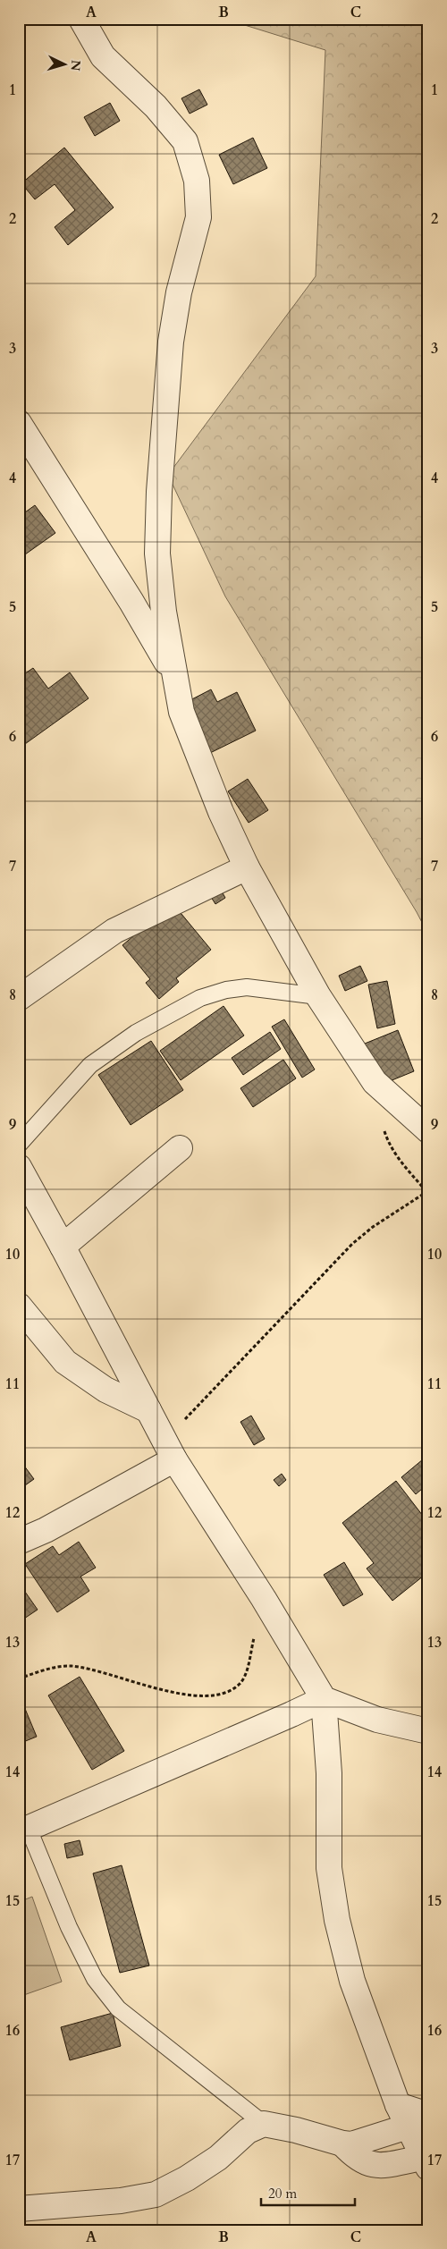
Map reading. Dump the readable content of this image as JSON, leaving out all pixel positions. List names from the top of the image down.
{
  "scale_bar": "20 m",
  "north": "right",
  "grid": {
    "columns": ["A", "B", "C"],
    "rows": [
      "1",
      "2",
      "3",
      "4",
      "5",
      "6",
      "7",
      "8",
      "9",
      "10",
      "11",
      "12",
      "13",
      "14",
      "15",
      "16",
      "17"
    ]
  }
}
